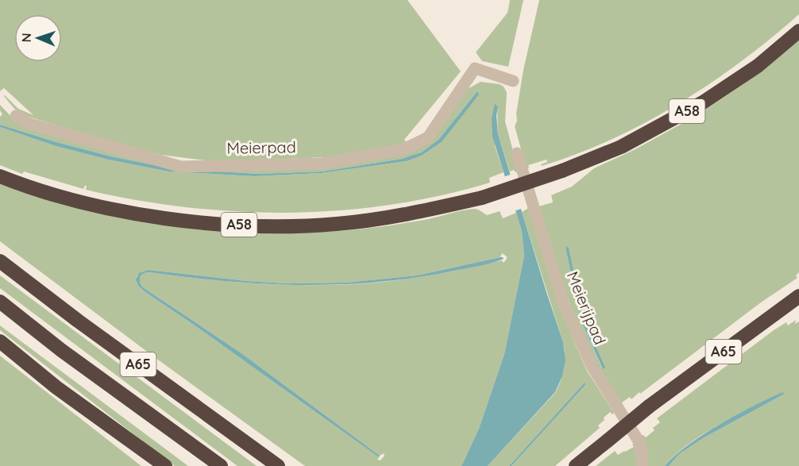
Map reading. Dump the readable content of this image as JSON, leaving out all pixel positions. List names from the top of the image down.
{
  "streets": {
    "highway": ["A58", "A65"],
    "street": ["Meierpad", "Meierijpad"]
  },
  "north": "left"
}
